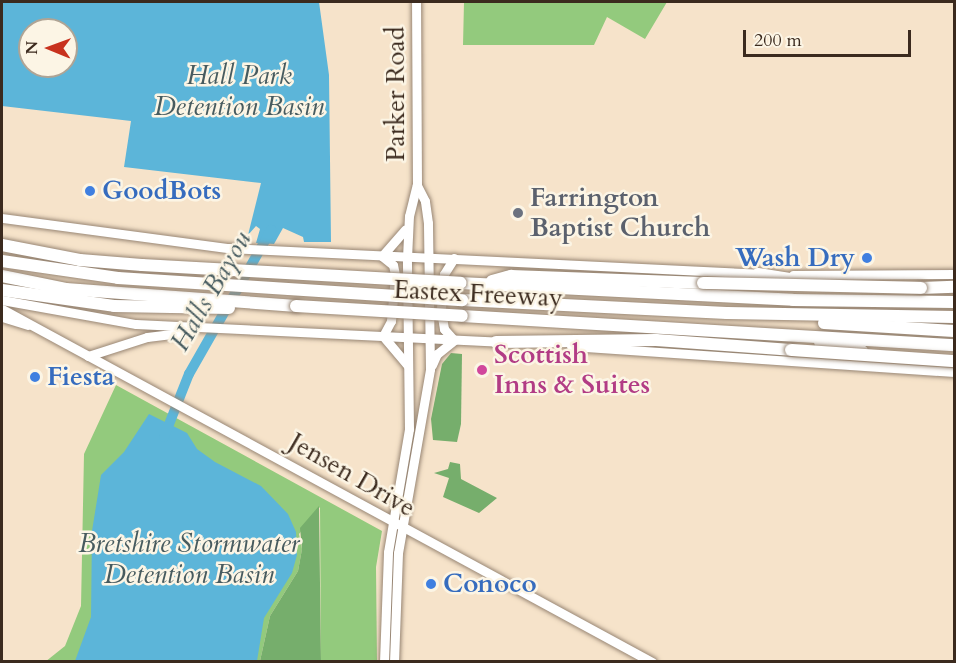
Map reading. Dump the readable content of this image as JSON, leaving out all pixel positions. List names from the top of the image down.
{
  "streets": {
    "highway": ["Eastex Freeway"],
    "main road": ["Parker Road", "Jensen Drive"]
  },
  "crossings": [
    ["Parker Road", "Jensen Drive"]
  ],
  "water": ["Hall Park Detention Basin", "Halls Bayou", "Bretshire Stormwater Detention Basin"],
  "places": [
    "GoodBots",
    "Farrington Baptist Church",
    "Wash Dry",
    "Scottish Inns & Suites",
    "Fiesta",
    "Conoco"
  ],
  "scale_bar": "200 m",
  "north": "left"
}
